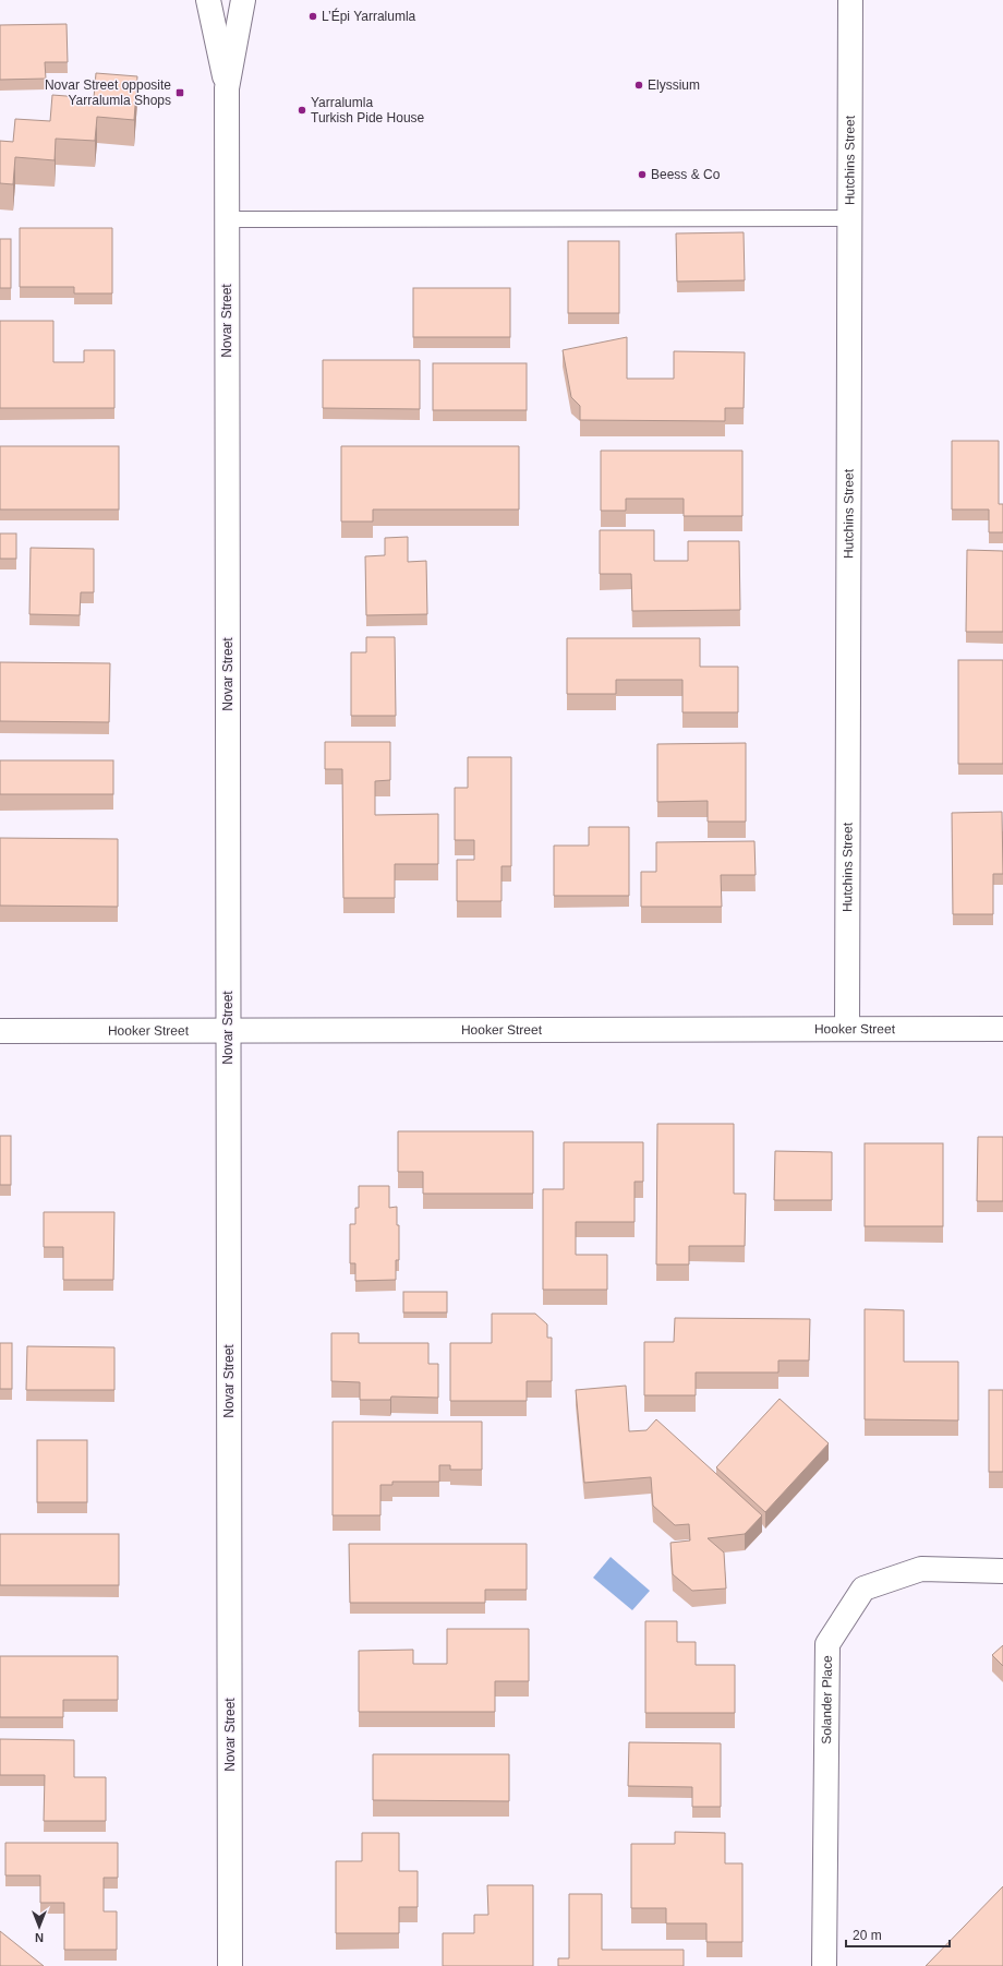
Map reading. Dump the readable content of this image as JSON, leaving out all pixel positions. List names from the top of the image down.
{
  "streets": {
    "street": [
      "Hutchins Street",
      "Novar Street",
      "Hooker Street",
      "Solander Place"
    ]
  },
  "crossings": [
    ["Hutchins Street", "Hooker Street"],
    ["Novar Street", "Hooker Street"]
  ],
  "places": {
    "other": [
      "L’Épi Yarralumla",
      "Elyssium",
      "Yarralumla Turkish Pide House",
      "Beess & Co"
    ],
    "transit": ["Novar Street opposite Yarralumla Shops"]
  },
  "scale_bar": "20 m",
  "north": "bottom"
}
